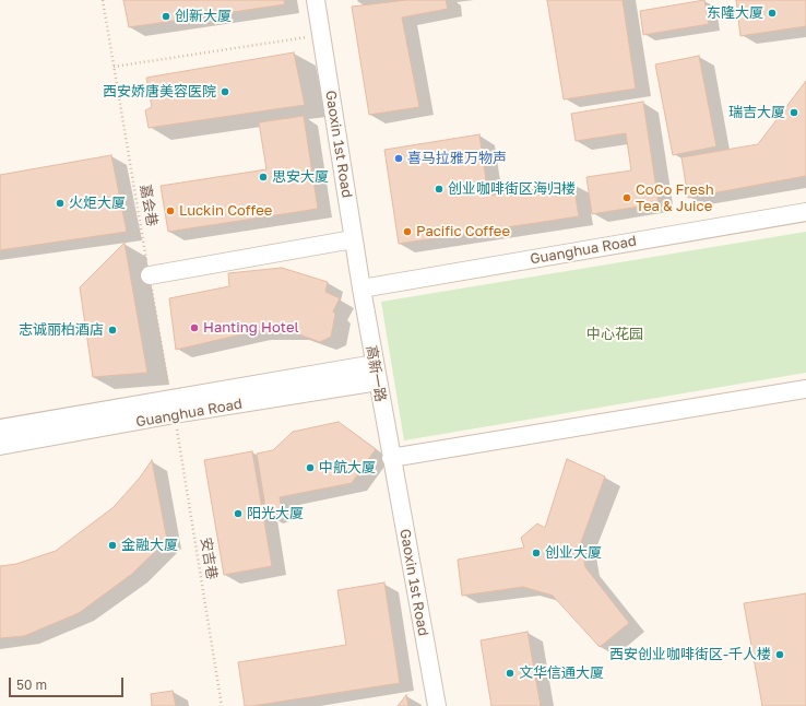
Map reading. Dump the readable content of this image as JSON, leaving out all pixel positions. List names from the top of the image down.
{
  "streets": {
    "street": ["Gaoxin 1st Road", "Guanghua Road", "高新一路"],
    "path": ["嘉会巷", "安吉巷"]
  },
  "crossings": [
    ["Gaoxin 1st Road", "Guanghua Road"],
    ["Gaoxin 1st Road", "高新一路"],
    ["嘉会巷", "Guanghua Road"],
    ["嘉会巷", "安吉巷"],
    ["Guanghua Road", "高新一路"],
    ["Guanghua Road", "安吉巷"]
  ],
  "parks": ["中心花园"],
  "places": [
    "东隆大厦",
    "创新大厦",
    "西安娇唐美容医院",
    "瑞吉大厦",
    "喜马拉雅万物声",
    "思安大厦",
    "创业咖啡街区海归楼",
    "CoCo Fresh Tea & Juice",
    "火炬大厦",
    "Luckin Coffee",
    "Pacific Coffee",
    "Hanting Hotel",
    "志诚丽柏酒店",
    "中航大厦",
    "阳光大厦",
    "金融大厦",
    "创业大厦",
    "西安创业咖啡街区-千人楼",
    "文华信通大厦"
  ],
  "scale_bar": "50 m"
}
